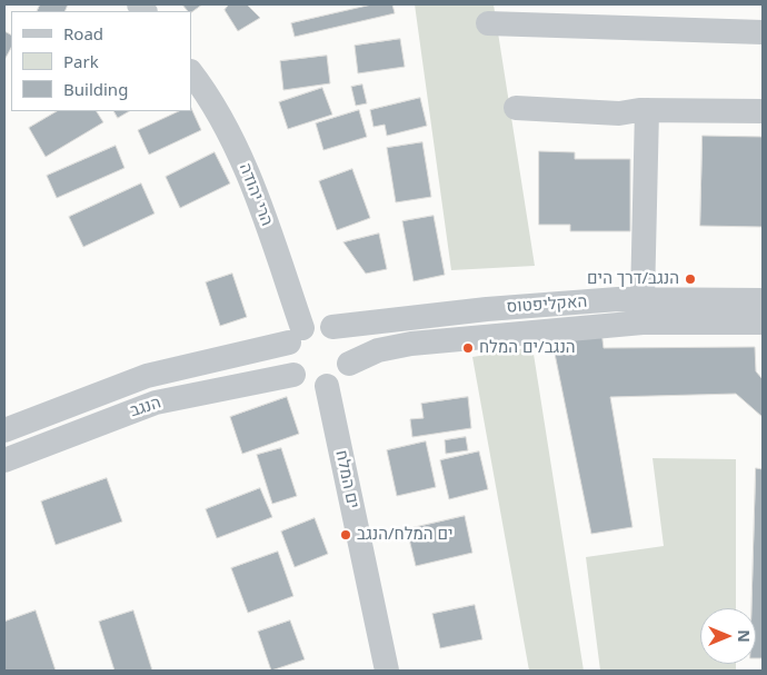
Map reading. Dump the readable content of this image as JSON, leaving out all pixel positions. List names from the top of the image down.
{
  "streets": {
    "street": [
      "הרי יהודה",
      "האקליפטוס",
      "הנגב",
      "ים המלח"
    ]
  },
  "crossings": [
    ["הרי יהודה", "האקליפטוס"],
    ["הרי יהודה", "הנגב"],
    ["הרי יהודה", "ים המלח"],
    ["האקליפטוס", "הנגב"],
    ["האקליפטוס", "ים המלח"],
    ["הנגב", "ים המלח"]
  ],
  "places": ["הנגב/דרך הים", "הנגב/ים המלח", "ים המלח/הנגב"],
  "legend": ["Road", "Park", "Building"],
  "north": "right"
}
